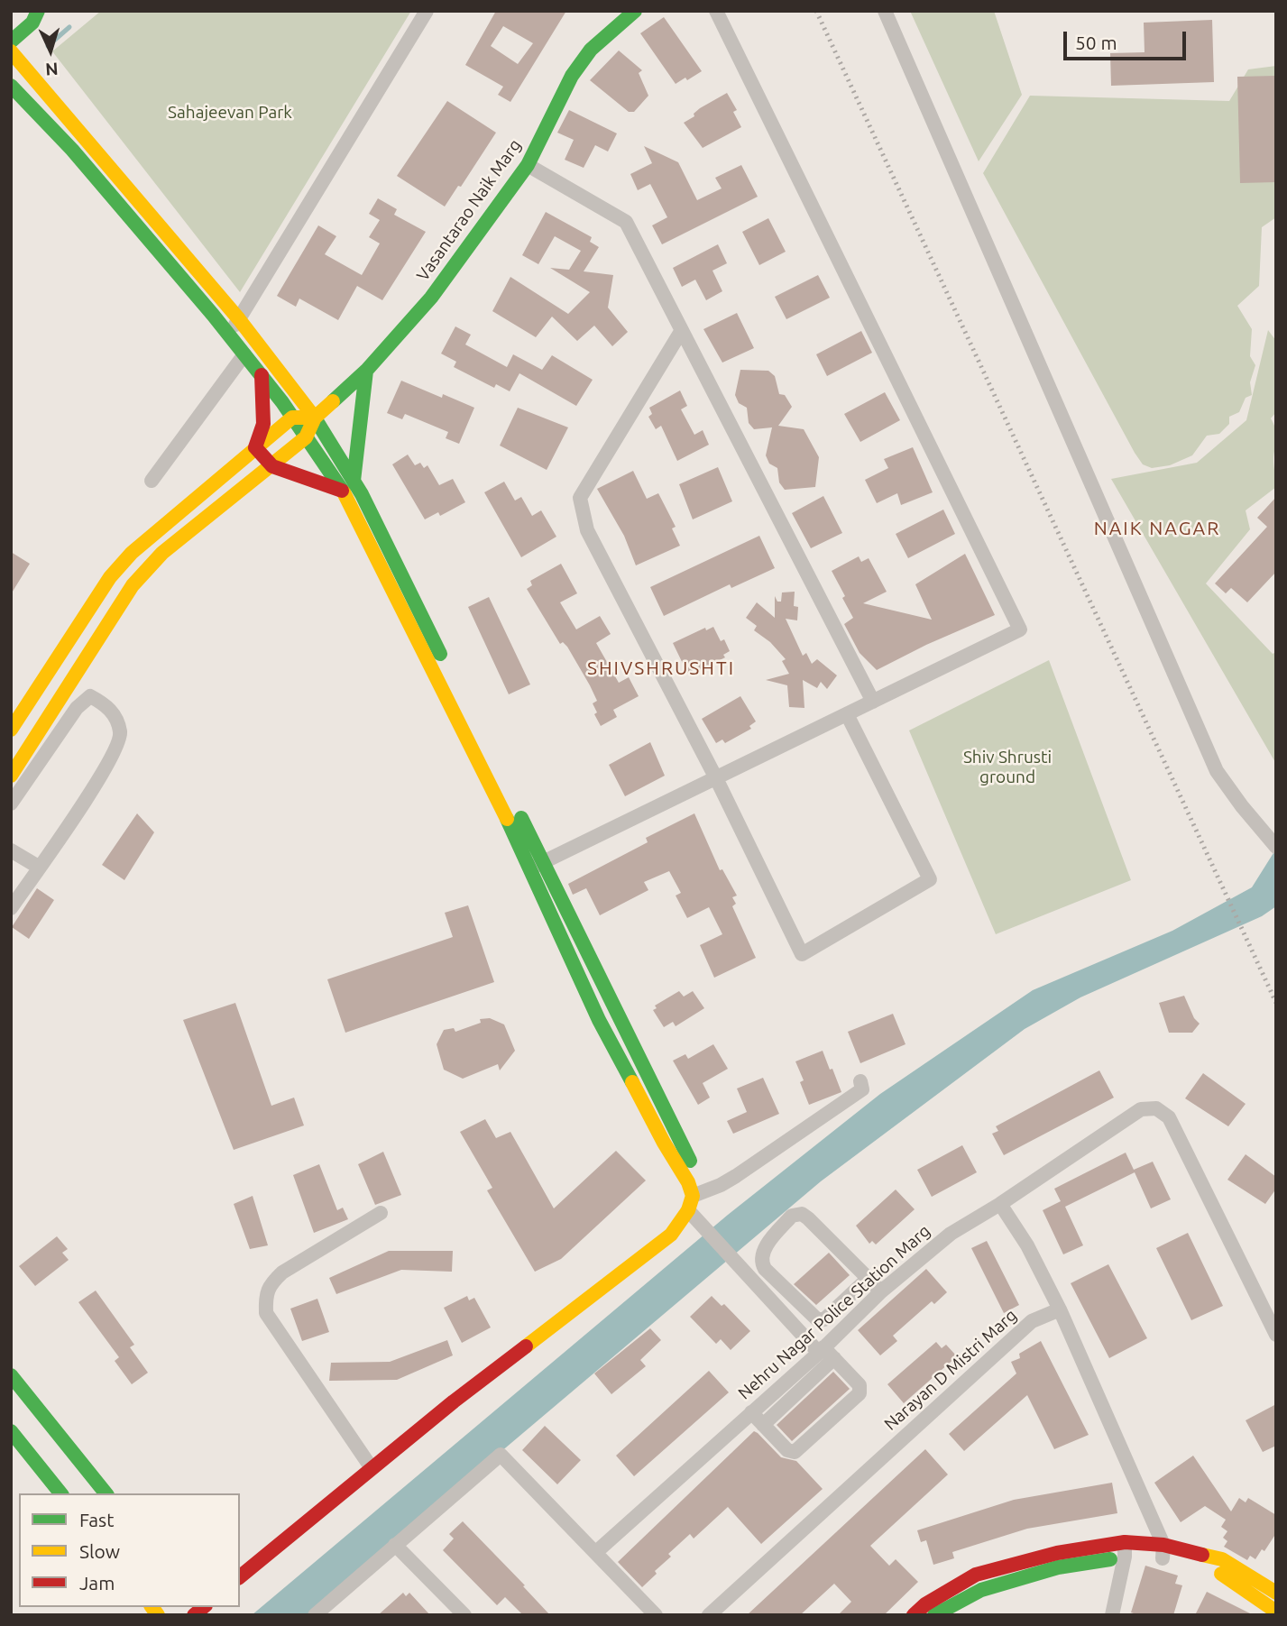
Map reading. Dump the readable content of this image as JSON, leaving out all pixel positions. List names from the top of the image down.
{
  "streets": {
    "main road": ["Vasantarao Naik Marg"],
    "street": ["Nehru Nagar Police Station Marg", "Narayan D Mistri Marg"]
  },
  "districts": ["NAIK NAGAR", "SHIVSHRUSHTI"],
  "parks": ["Sahajeevan Park", "Shiv Shrusti ground"],
  "legend": ["Fast", "Slow", "Jam"],
  "scale_bar": "50 m",
  "north": "bottom"
}
